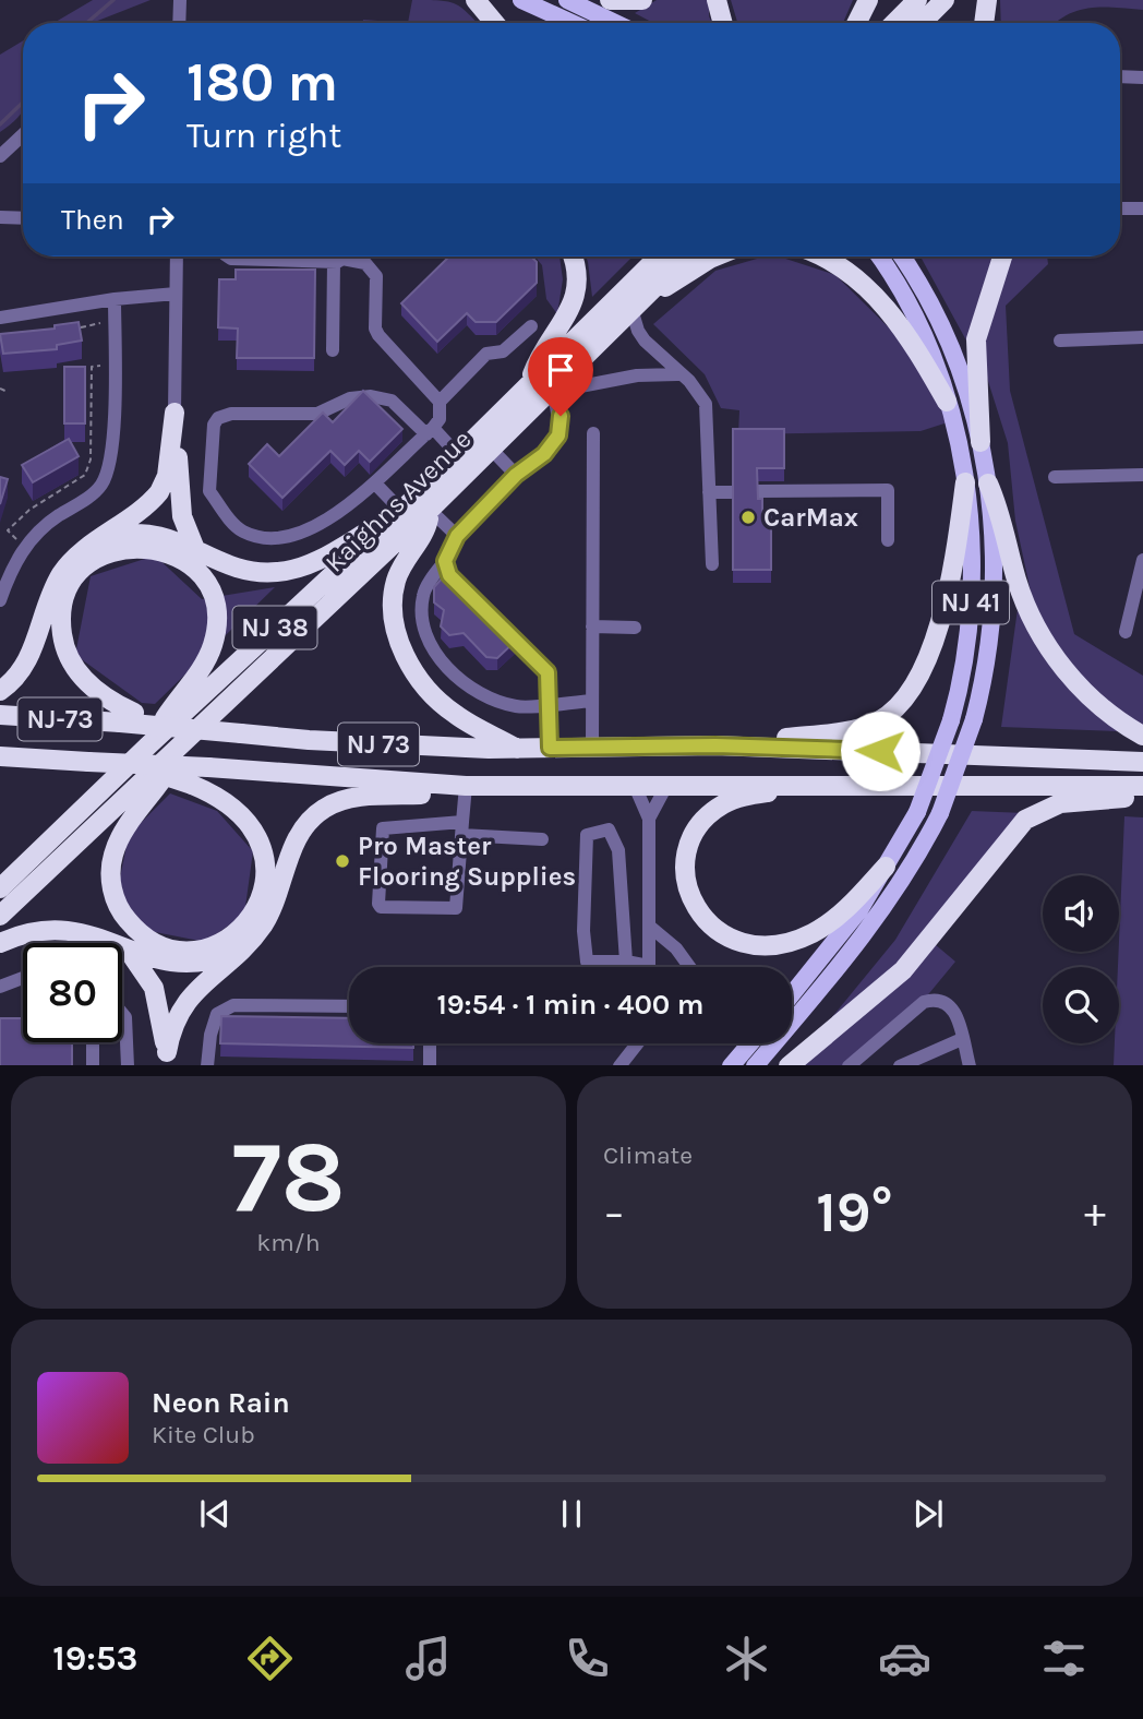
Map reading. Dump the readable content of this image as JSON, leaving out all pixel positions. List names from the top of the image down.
{
  "streets": {
    "highway": [
      "Kaighns Avenue",
      "NJ 38",
      "NJ-73",
      "NJ 73"
    ],
    "main road": ["NJ 41"]
  },
  "crossings": [
    ["NJ-73", "NJ 73"]
  ],
  "places": ["CarMax", "Pro Master Flooring Supplies"],
  "page": {
    "turn": ["180 m", "Turn right"],
    "then": "Then",
    "limit": "80",
    "trip": "19:54 · 1 min · 400 m",
    "tile": [
      ["78", "km/h"],
      "Climate"
    ],
    "heat": ["−", "19°", "+"],
    "song": ["Neon Rain", "Kite Club"],
    "tabs": "19:53"
  }
}
